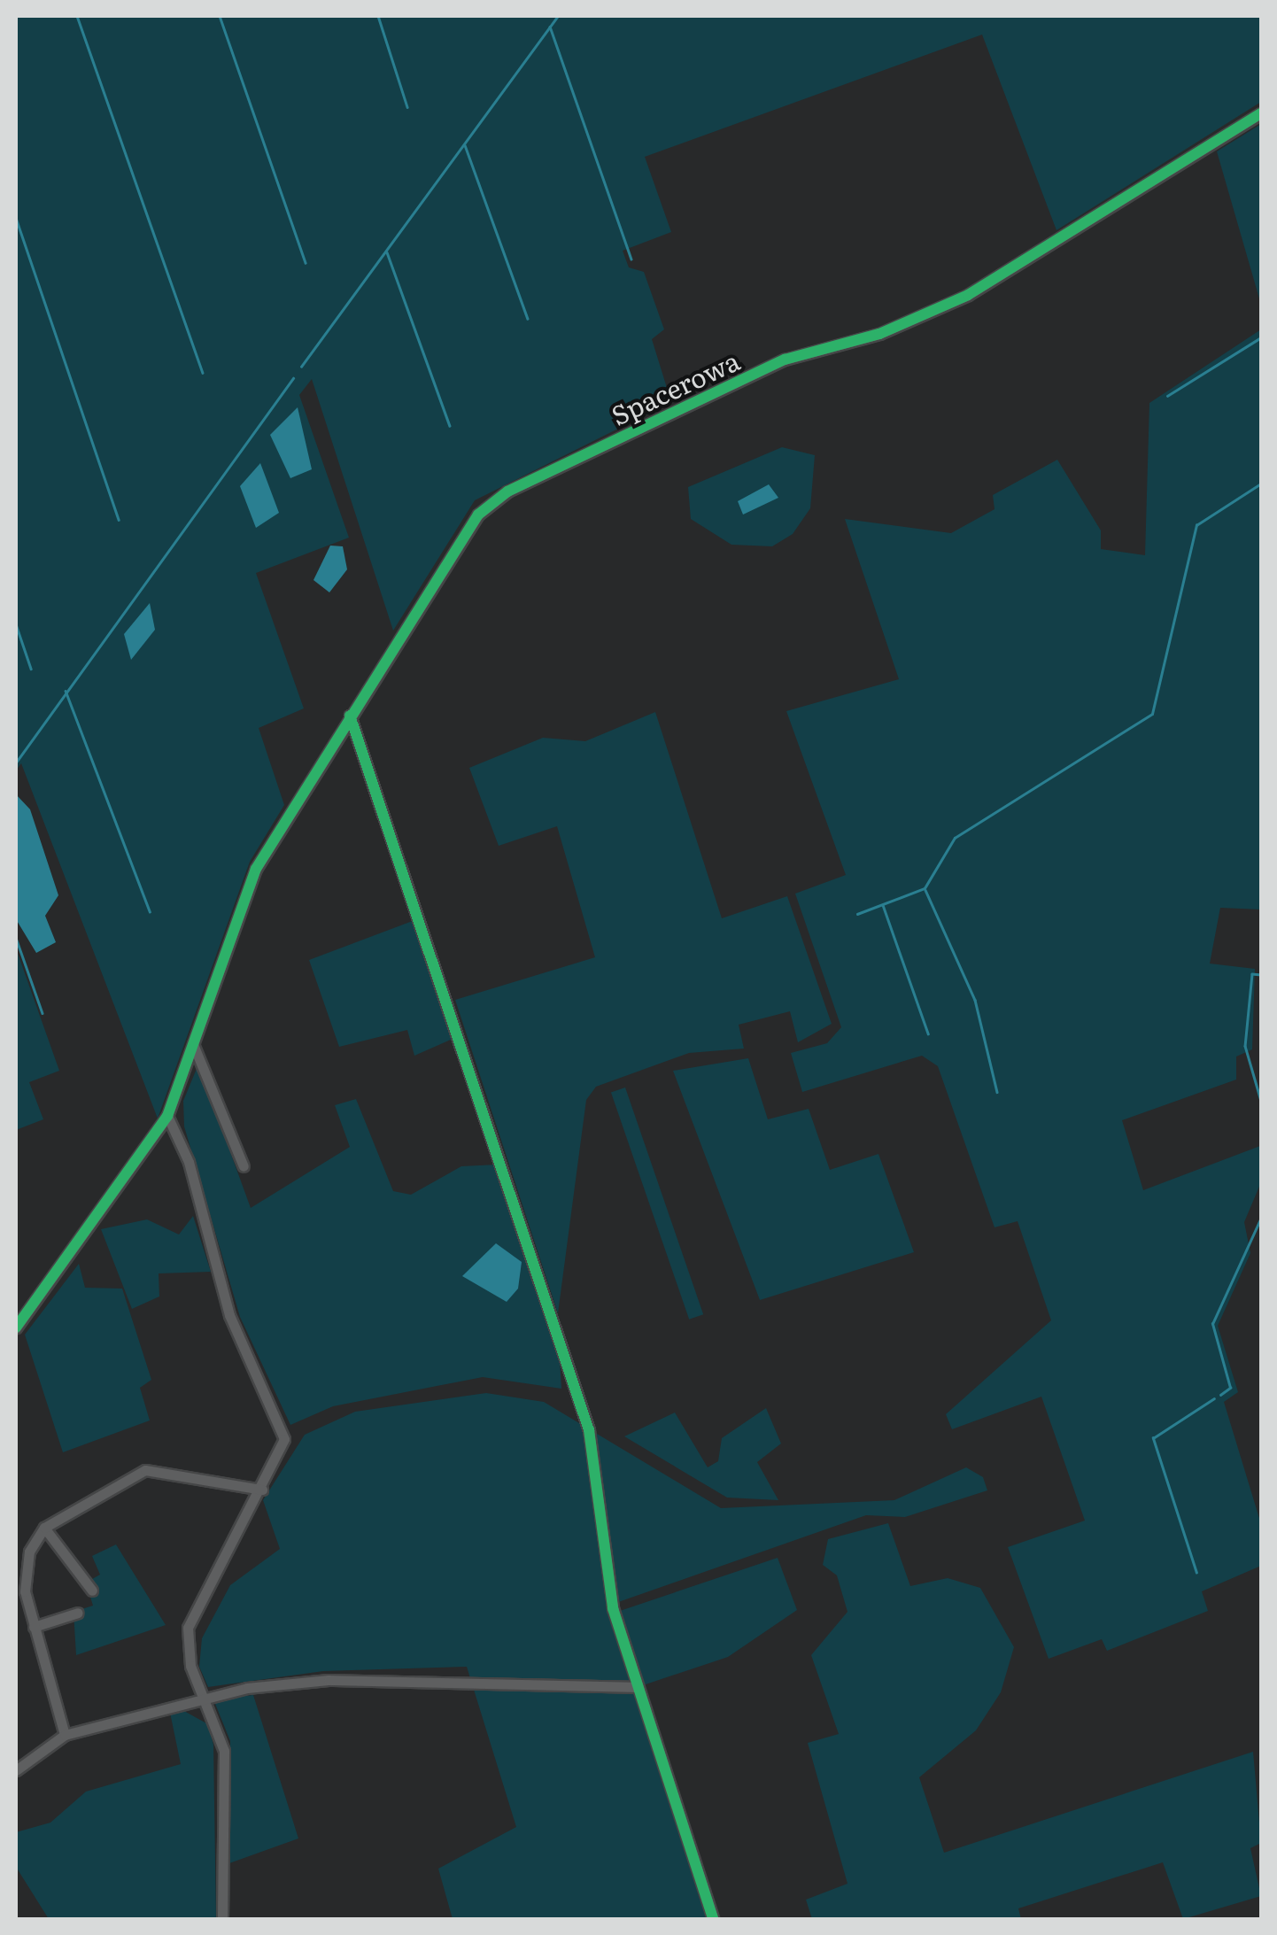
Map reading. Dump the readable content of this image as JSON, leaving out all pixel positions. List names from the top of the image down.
{
  "streets": {
    "street": ["Spacerowa"]
  }
}
